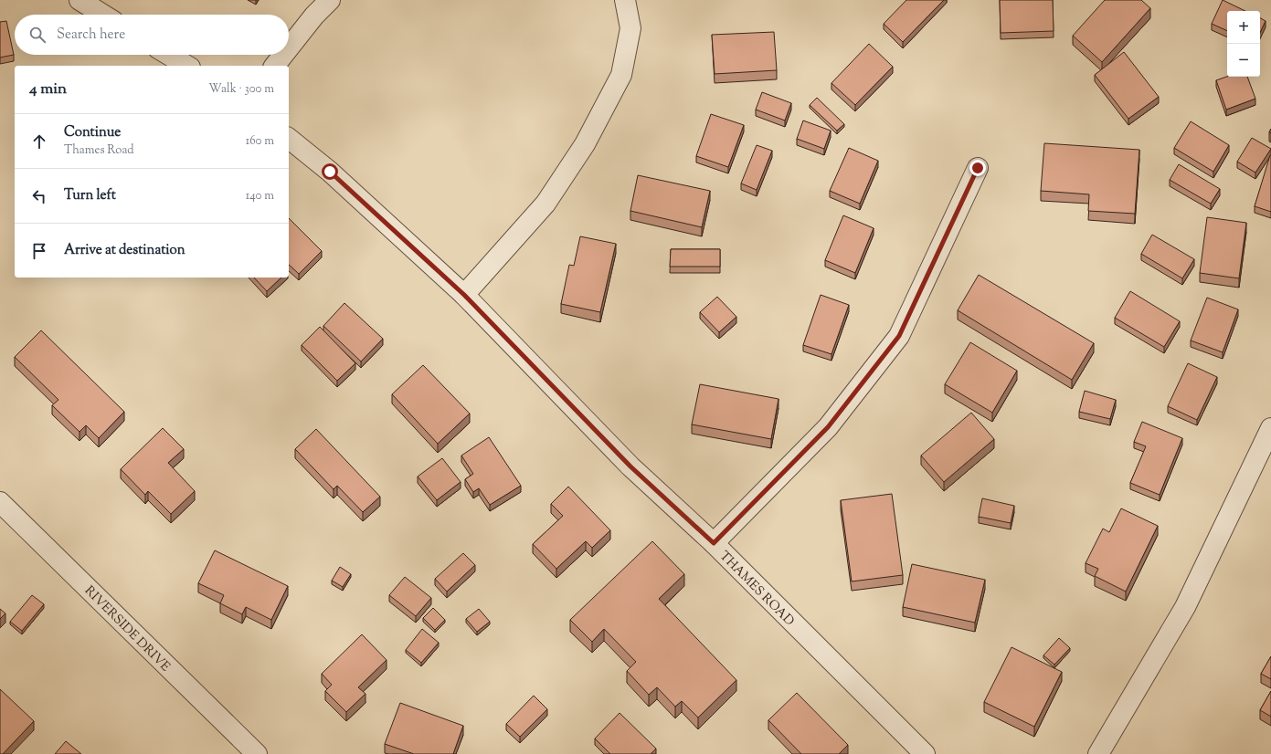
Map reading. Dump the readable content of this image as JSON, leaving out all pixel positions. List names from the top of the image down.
{
  "streets": {
    "street": ["THAMES ROAD", "RIVERSIDE DRIVE"]
  },
  "page": {
    "map_buttons": ["+", "−"],
    "search": "Search here",
    "heading": ["4 min", "Walk · 300 m"],
    "list": [
      ["Continue", "Thames Road", "160 m"],
      ["Turn left", "140 m"],
      "Arrive at destination"
    ]
  }
}
